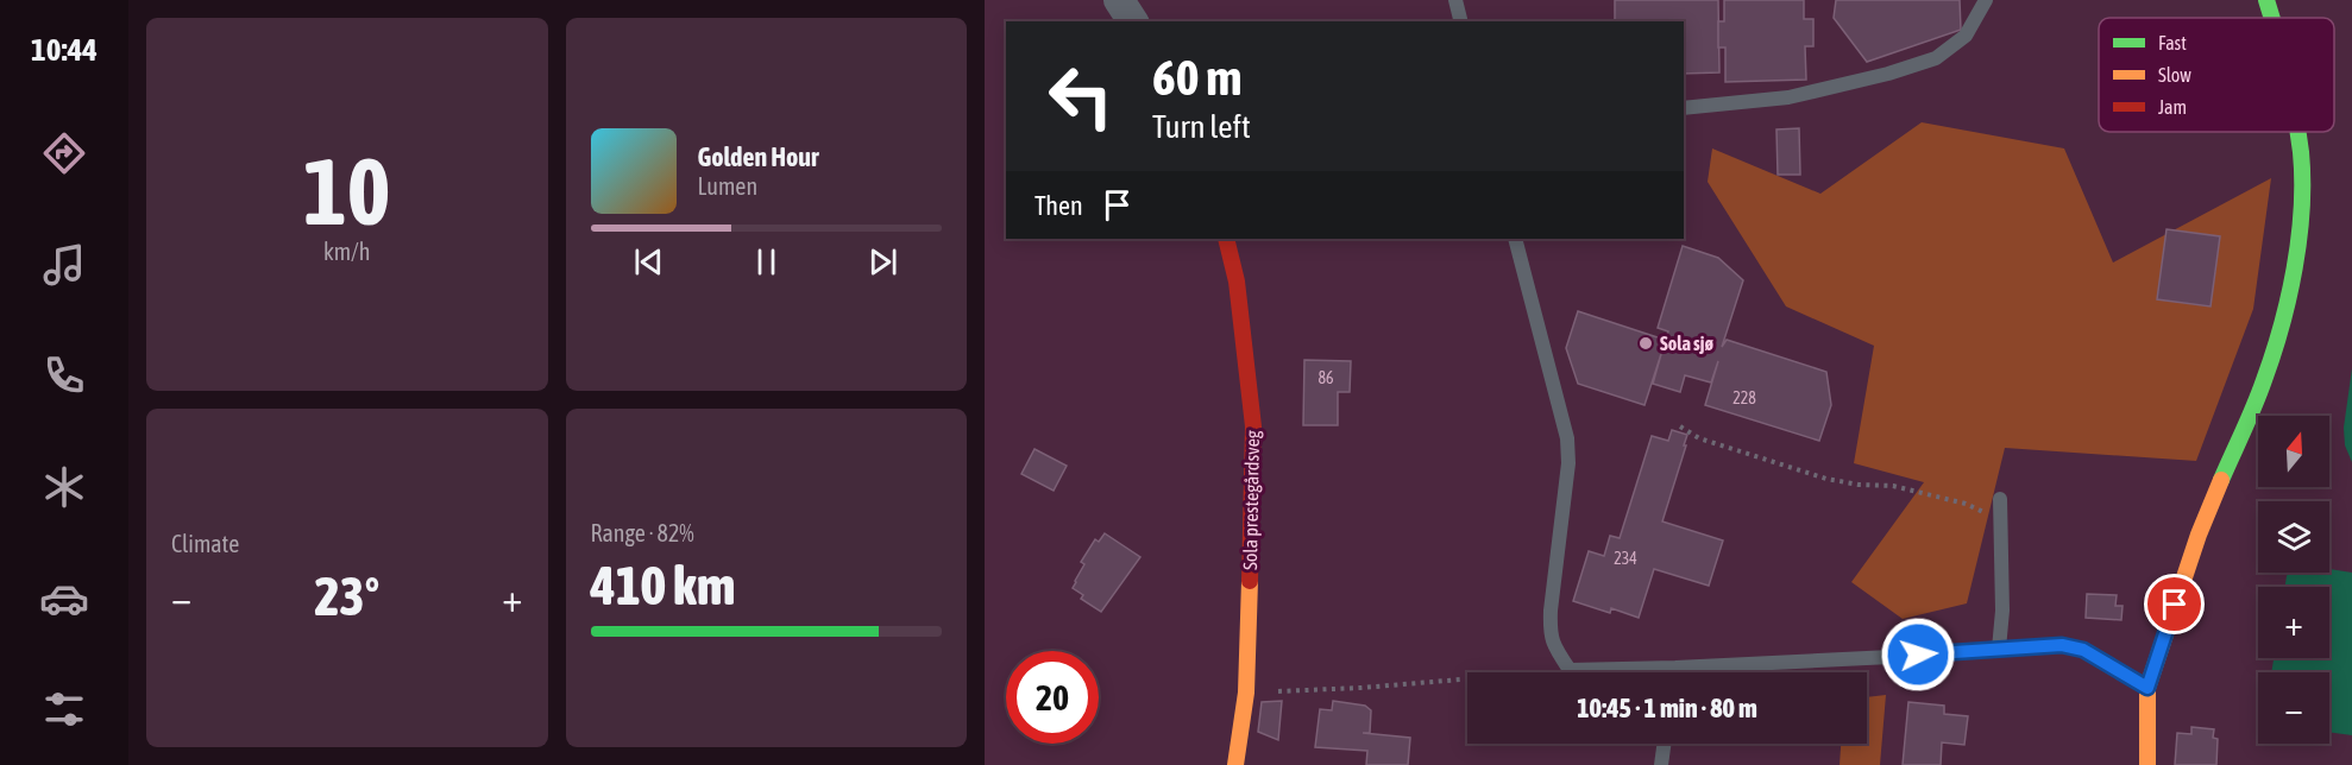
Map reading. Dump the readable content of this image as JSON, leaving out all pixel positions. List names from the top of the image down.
{
  "streets": {
    "street": ["Sola prestegårdsveg"]
  },
  "places": ["Sola sjø"],
  "house_numbers": ["86", "228", "234"],
  "legend": ["Fast", "Slow", "Jam"],
  "north": "top",
  "page": {
    "tabs": "10:44",
    "tile": [
      ["10", "km/h"],
      "Climate",
      ["Range · 82%", "410 km"]
    ],
    "turn": ["60 m", "Turn left"],
    "song": ["Golden Hour", "Lumen"],
    "then": "Then",
    "map_buttons": ["+", "−"],
    "heat": ["−", "23°", "+"],
    "limit": "20",
    "trip": "10:45 · 1 min · 80 m"
  }
}
